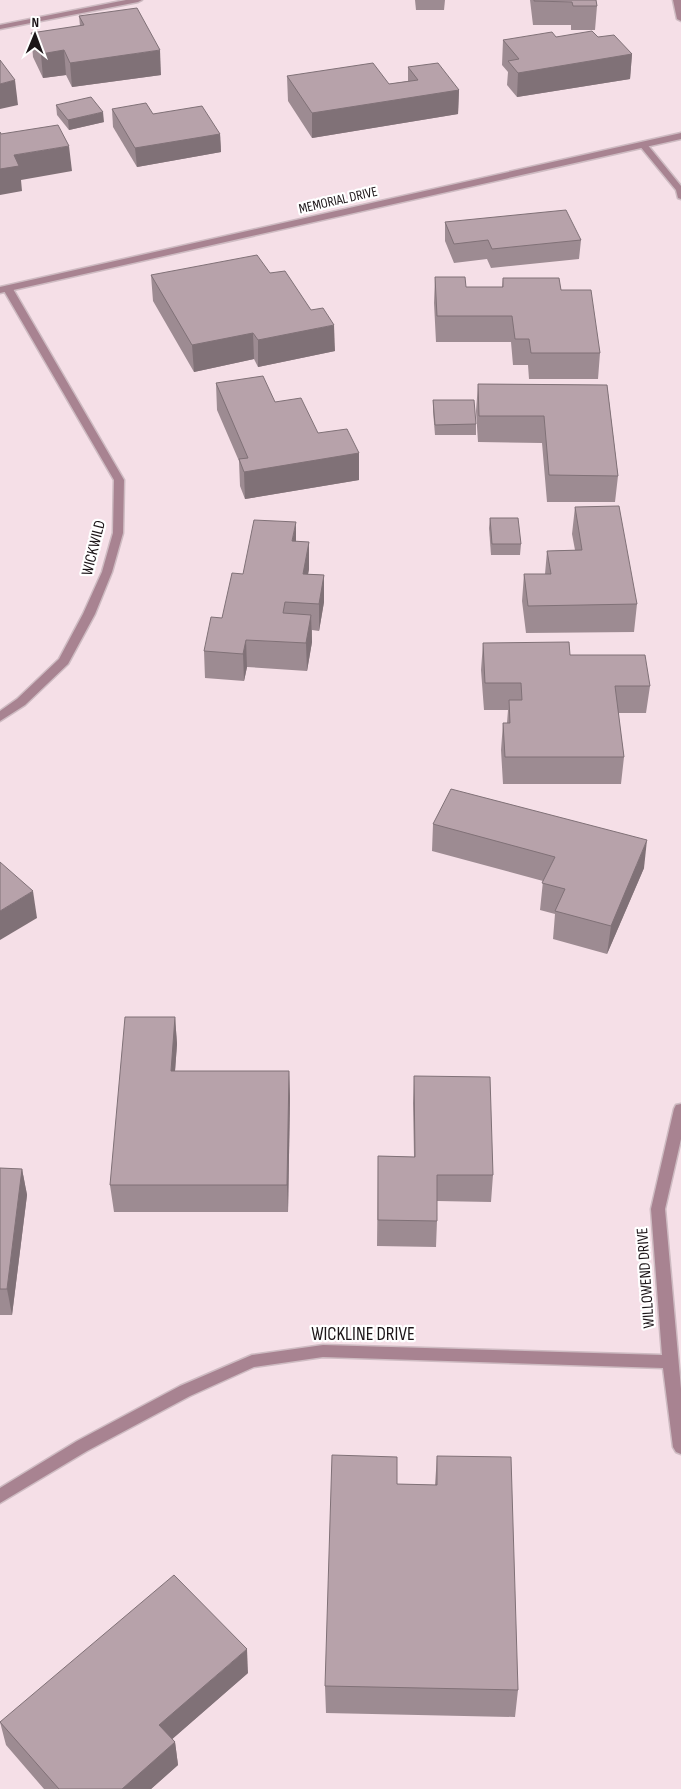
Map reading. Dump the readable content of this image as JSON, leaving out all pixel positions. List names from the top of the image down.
{
  "streets": {
    "street": [
      "MEMORIAL DRIVE",
      "WICKWILD",
      "WILLOWEND DRIVE",
      "WICKLINE DRIVE"
    ]
  },
  "crossings": [
    ["MEMORIAL DRIVE", "WICKWILD"],
    ["WILLOWEND DRIVE", "WICKLINE DRIVE"]
  ],
  "north": "top"
}
